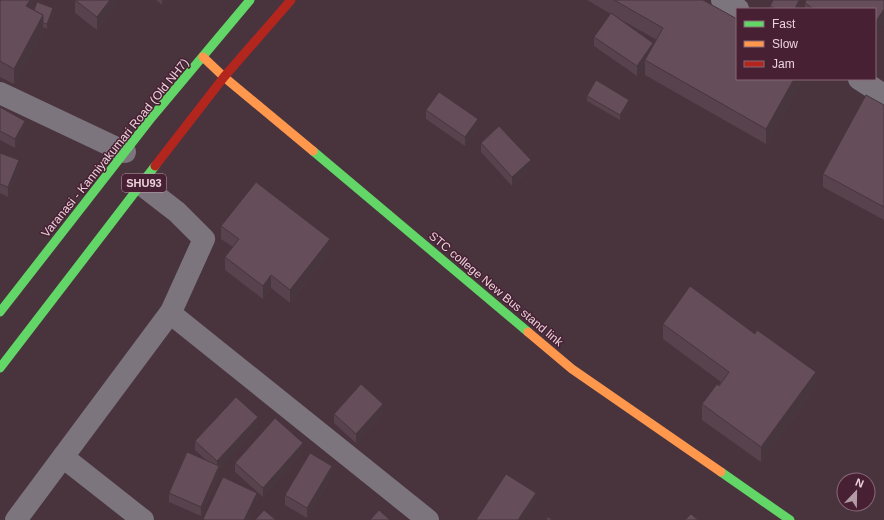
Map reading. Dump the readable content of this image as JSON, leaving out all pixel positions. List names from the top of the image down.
{
  "streets": {
    "main road": ["Varanasi - Kanniyakumari Road (Old NH7)", "SHU93", "STC college New Bus stand link"]
  },
  "crossings": [
    ["Varanasi - Kanniyakumari Road (Old NH7)", "STC college New Bus stand link"],
    ["SHU93", "STC college New Bus stand link"]
  ],
  "legend": ["Fast", "Slow", "Jam"],
  "north": "top"
}
